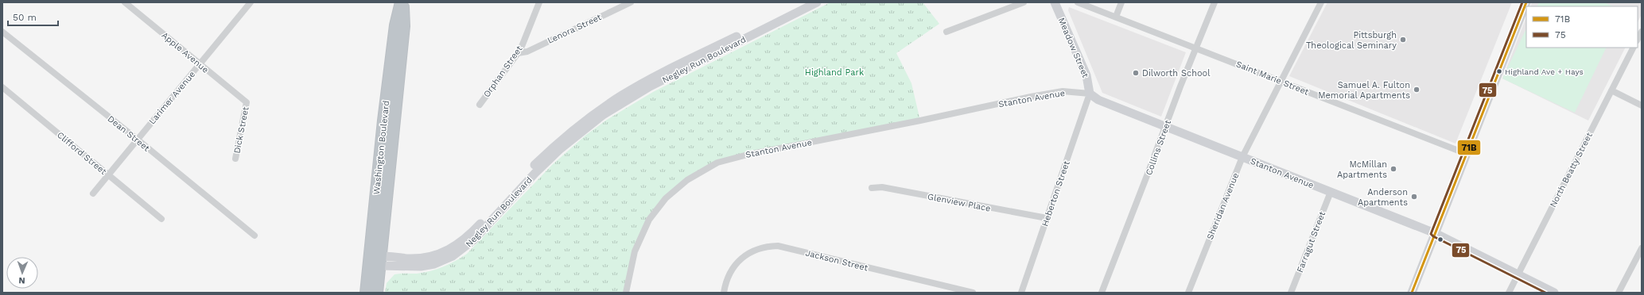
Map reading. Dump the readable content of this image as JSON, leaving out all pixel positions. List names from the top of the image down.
{
  "streets": {
    "highway": ["Washington Boulevard"],
    "main road": ["Meadow Street", "Negley Run Boulevard", "Stanton Avenue"],
    "street": [
      "Lenora Street",
      "Apple Avenue",
      "Orphan Street",
      "Saint Marie Street",
      "Larimer Avenue",
      "Dick Street",
      "Dean Street",
      "Collins Street",
      "Clifford Street",
      "North Beatty Street",
      "Heberton Street",
      "Glenview Place",
      "Sheridan Avenue",
      "Farragut Street",
      "Jackson Street"
    ]
  },
  "crossings": [
    ["Lenora Street", "Orphan Street"],
    ["Meadow Street", "Stanton Avenue"],
    ["Meadow Street", "Heberton Street"],
    ["Apple Avenue", "Larimer Avenue"],
    ["Apple Avenue", "Dick Street"],
    ["Negley Run Boulevard", "Washington Boulevard"],
    ["Saint Marie Street", "Collins Street"],
    ["Saint Marie Street", "Sheridan Avenue"],
    ["Larimer Avenue", "Dean Street"],
    ["Larimer Avenue", "Clifford Street"],
    ["Stanton Avenue", "Collins Street"],
    ["Stanton Avenue", "North Beatty Street"],
    ["Stanton Avenue", "Heberton Street"],
    ["Stanton Avenue", "Sheridan Avenue"],
    ["Stanton Avenue", "Farragut Street"],
    ["Heberton Street", "Glenview Place"]
  ],
  "parks": ["Highland Park"],
  "places": [
    "Pittsburgh Theological Seminary",
    "Highland Ave + Hays",
    "Dilworth School",
    "Samuel A. Fulton Memorial Apartments",
    "McMillan Apartments",
    "Anderson Apartments"
  ],
  "lines": ["transit line 71B", "transit line 75"],
  "legend": ["71B", "75"],
  "scale_bar": "50 m",
  "north": "bottom"
}
